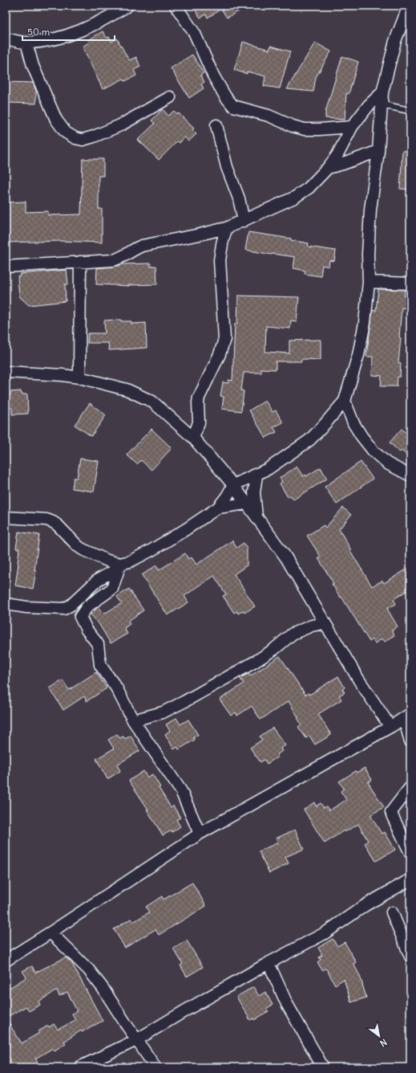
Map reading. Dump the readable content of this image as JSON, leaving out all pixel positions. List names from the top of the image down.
{
  "scale_bar": "50 m",
  "north": "bottom right"
}
